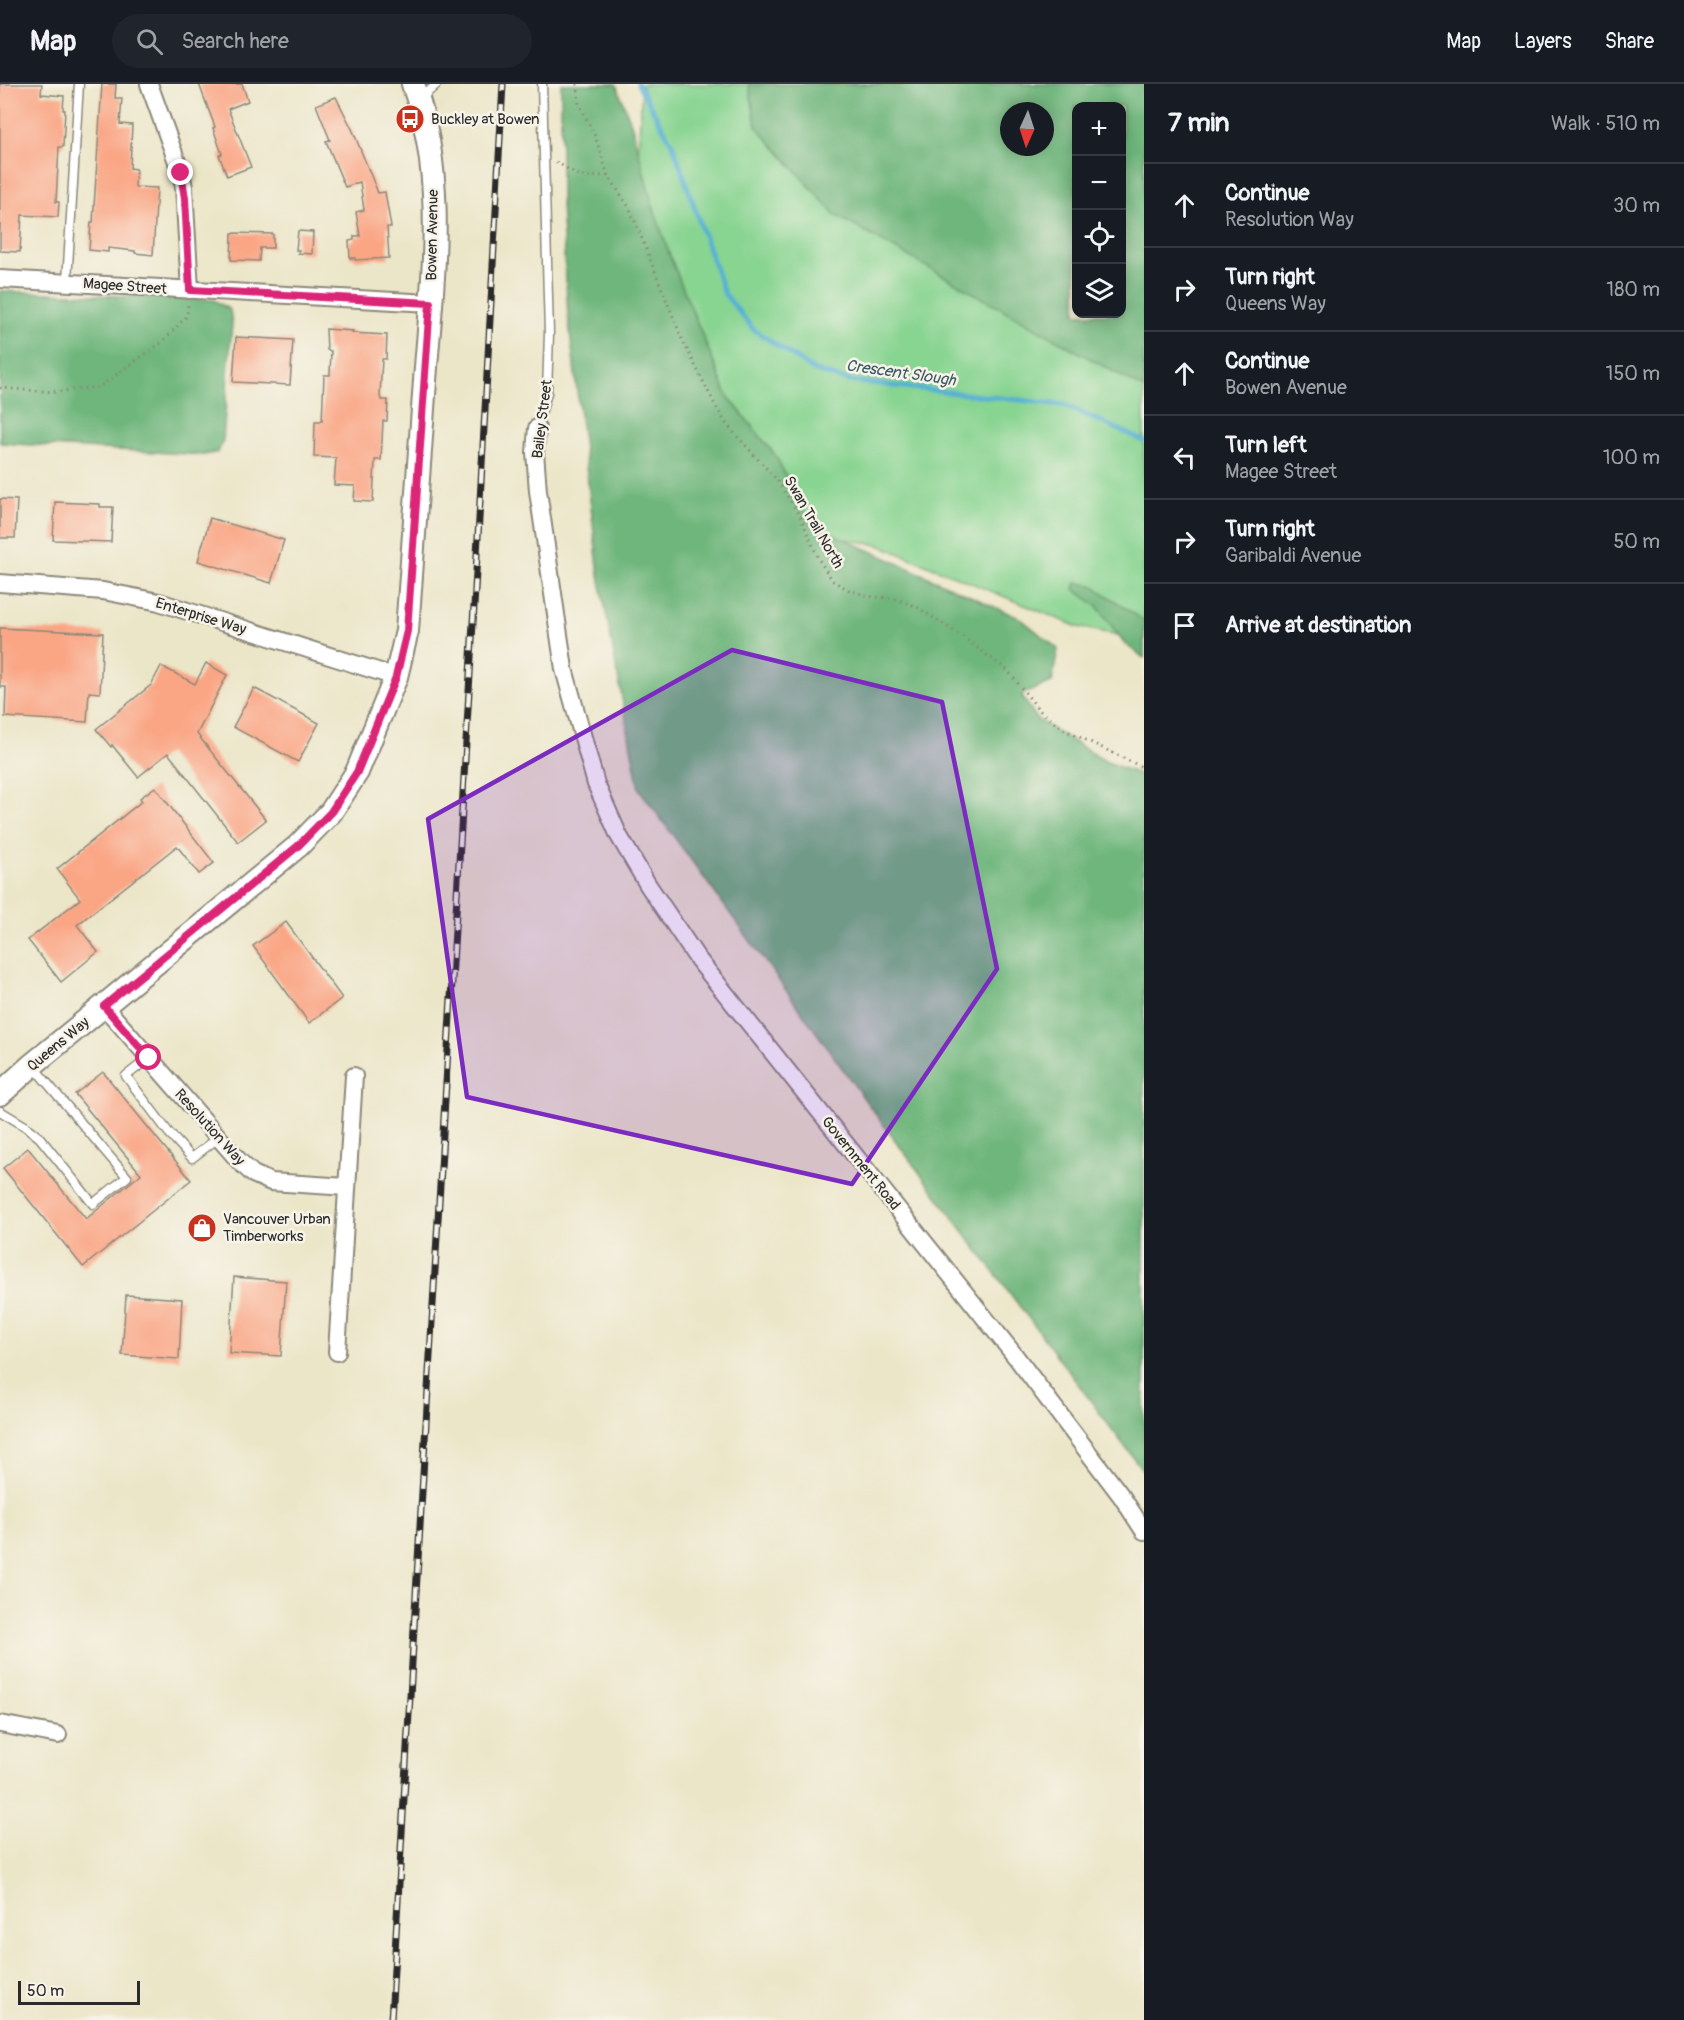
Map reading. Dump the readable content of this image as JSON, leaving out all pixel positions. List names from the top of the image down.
{
  "streets": {
    "street": [
      "Bowen Avenue",
      "Magee Street",
      "Bailey Street",
      "Enterprise Way",
      "Queens Way",
      "Resolution Way",
      "Government Road"
    ],
    "path": ["Swan Trail North"]
  },
  "crossings": [
    ["Bowen Avenue", "Magee Street"],
    ["Bowen Avenue", "Enterprise Way"],
    ["Bowen Avenue", "Queens Way"],
    ["Bailey Street", "Government Road"],
    ["Enterprise Way", "Queens Way"],
    ["Queens Way", "Resolution Way"]
  ],
  "water": ["Crescent Slough"],
  "places": {
    "bus stop": ["Buckley at Bowen"],
    "shop": ["Vancouver Urban Timberworks"]
  },
  "scale_bar": "50 m",
  "north": "bottom",
  "page": {
    "header": "Map",
    "search": "Search here",
    "nav": ["Map", "Layers", "Share"],
    "heading": ["7 min", "Walk · 510 m"],
    "map_buttons": ["+", "−"],
    "list": [
      ["Continue", "Resolution Way", "30 m"],
      ["Turn right", "Queens Way", "180 m"],
      ["Continue", "Bowen Avenue", "150 m"],
      ["Turn left", "Magee Street", "100 m"],
      ["Turn right", "Garibaldi Avenue", "50 m"],
      "Arrive at destination"
    ],
    "scale": "50 m"
  }
}
